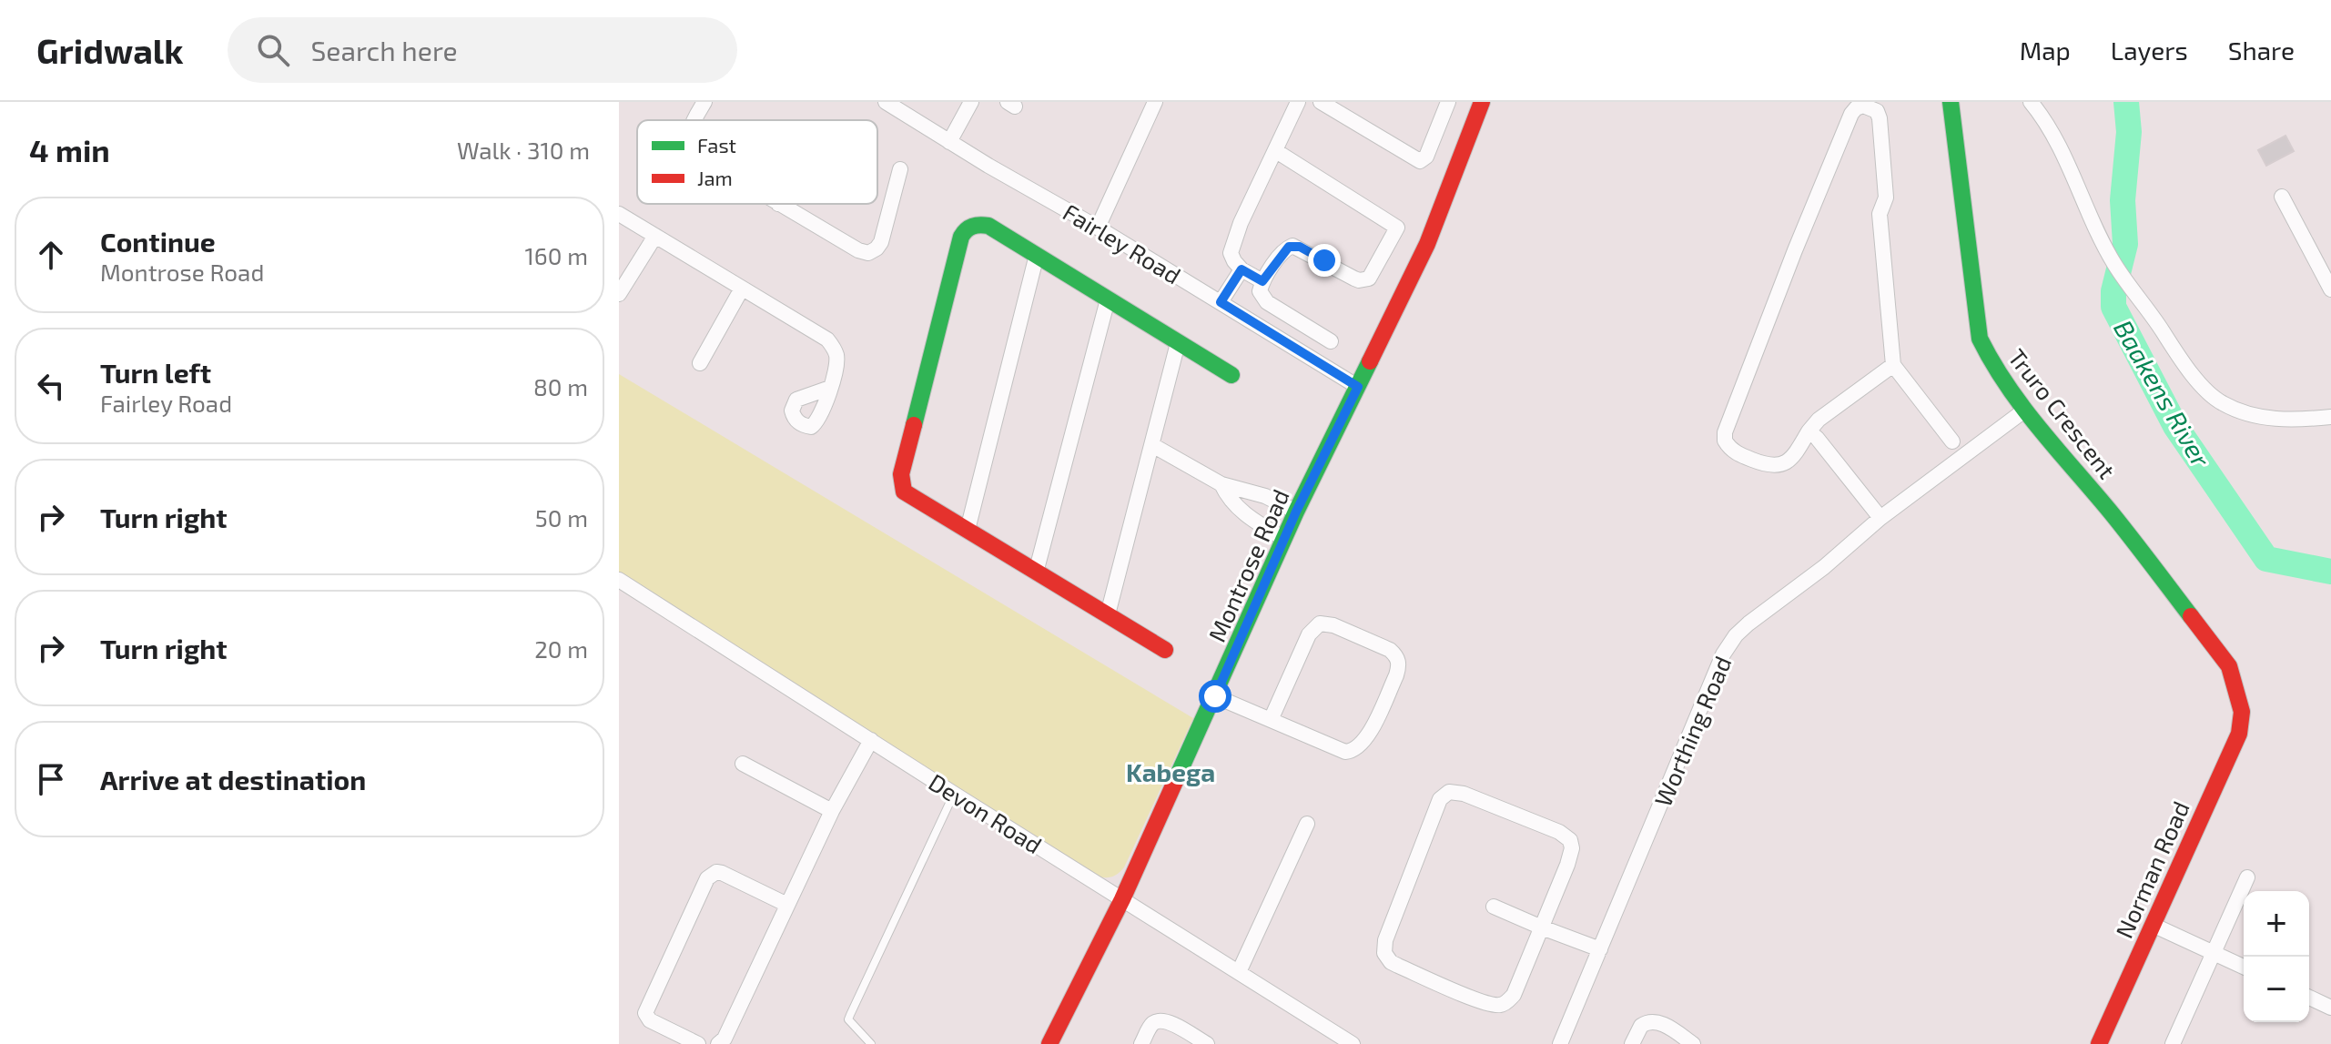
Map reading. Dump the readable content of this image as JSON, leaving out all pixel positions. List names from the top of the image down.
{
  "streets": {
    "street": [
      "Fairley Road",
      "Truro Crescent",
      "Montrose Road",
      "Worthing Road",
      "Devon Road",
      "Norman Road"
    ]
  },
  "crossings": [
    ["Fairley Road", "Montrose Road"],
    ["Truro Crescent", "Worthing Road"],
    ["Truro Crescent", "Norman Road"],
    ["Montrose Road", "Devon Road"]
  ],
  "districts": ["Kabega"],
  "water": ["Baakens River"],
  "legend": ["Fast", "Jam"],
  "page": {
    "header": "Gridwalk",
    "search": "Search here",
    "nav": ["Map", "Layers", "Share"],
    "heading": ["4 min", "Walk · 310 m"],
    "list": [
      ["Continue", "Montrose Road", "160 m"],
      ["Turn left", "Fairley Road", "80 m"],
      ["Turn right", "50 m"],
      ["Turn right", "20 m"],
      "Arrive at destination"
    ],
    "map_buttons": ["+", "−"]
  }
}
